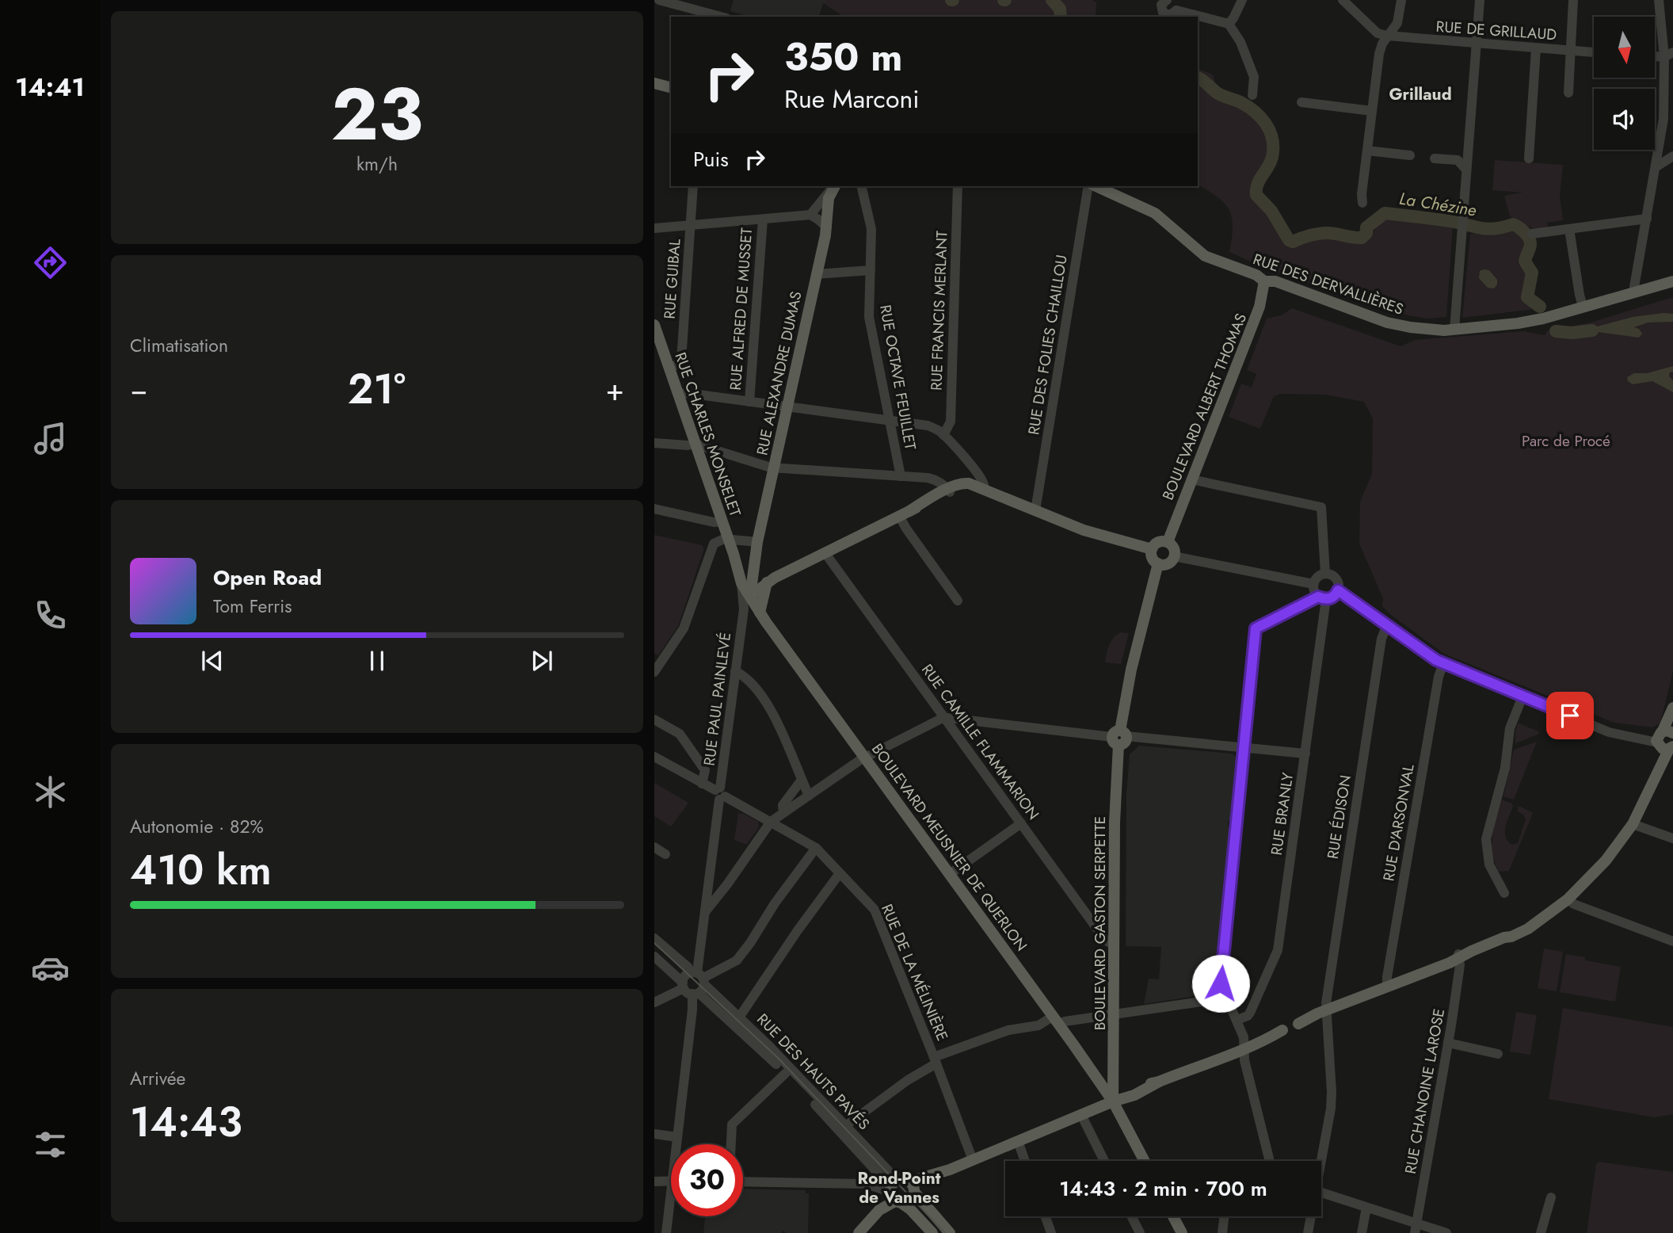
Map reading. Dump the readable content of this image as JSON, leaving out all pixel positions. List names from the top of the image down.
{
  "streets": {
    "main road": [
      "RUE DES DERVALLIÈRES",
      "RUE ALEXANDRE DUMAS",
      "BOULEVARD ALBERT THOMAS",
      "RUE CHARLES MONSELET",
      "BOULEVARD MEUSNIER DE QUERLON",
      "BOULEVARD GASTON SERPETTE"
    ],
    "street": [
      "RUE DE GRILLAUD",
      "RUE GUIBAL",
      "RUE ALFRED DE MUSSET",
      "RUE FRANCIS MERLANT",
      "RUE DES FOLIES CHAILLOU",
      "RUE OCTAVE FEUILLET",
      "RUE PAUL PAINLEVÉ",
      "RUE CAMILLE FLAMMARION",
      "RUE BRANLY",
      "RUE ÉDISON",
      "RUE D'ARSONVAL",
      "RUE DE LA MÉLINIÈRE",
      "RUE DES HAUTS PAVÉS",
      "RUE CHANOINE LAROSE"
    ]
  },
  "crossings": [
    ["RUE GUIBAL", "RUE CHARLES MONSELET"],
    ["RUE DES DERVALLIÈRES", "BOULEVARD ALBERT THOMAS"],
    ["RUE ALEXANDRE DUMAS", "RUE CHARLES MONSELET"],
    ["RUE ALEXANDRE DUMAS", "BOULEVARD MEUSNIER DE QUERLON"],
    ["BOULEVARD ALBERT THOMAS", "BOULEVARD GASTON SERPETTE"],
    ["RUE PAUL PAINLEVÉ", "RUE DE LA MÉLINIÈRE"],
    ["RUE PAUL PAINLEVÉ", "RUE DES HAUTS PAVÉS"],
    ["RUE CAMILLE FLAMMARION", "BOULEVARD GASTON SERPETTE"],
    ["BOULEVARD MEUSNIER DE QUERLON", "BOULEVARD GASTON SERPETTE"]
  ],
  "districts": ["Grillaud", "Rond-Point de Vannes"],
  "water": ["La Chézine"],
  "parks": ["Parc de Procé"],
  "north": "bottom",
  "page": {
    "tabs": "14:41",
    "tile": [
      ["23", "km/h"],
      "Climatisation",
      ["Autonomie · 82%", "410 km"],
      ["Arrivée", "14:43"]
    ],
    "turn": ["350 m", "Rue Marconi"],
    "then": "Puis",
    "heat": ["−", "21°", "+"],
    "song": ["Open Road", "Tom Ferris"],
    "limit": "30",
    "trip": "14:43 · 2 min · 700 m"
  }
}
